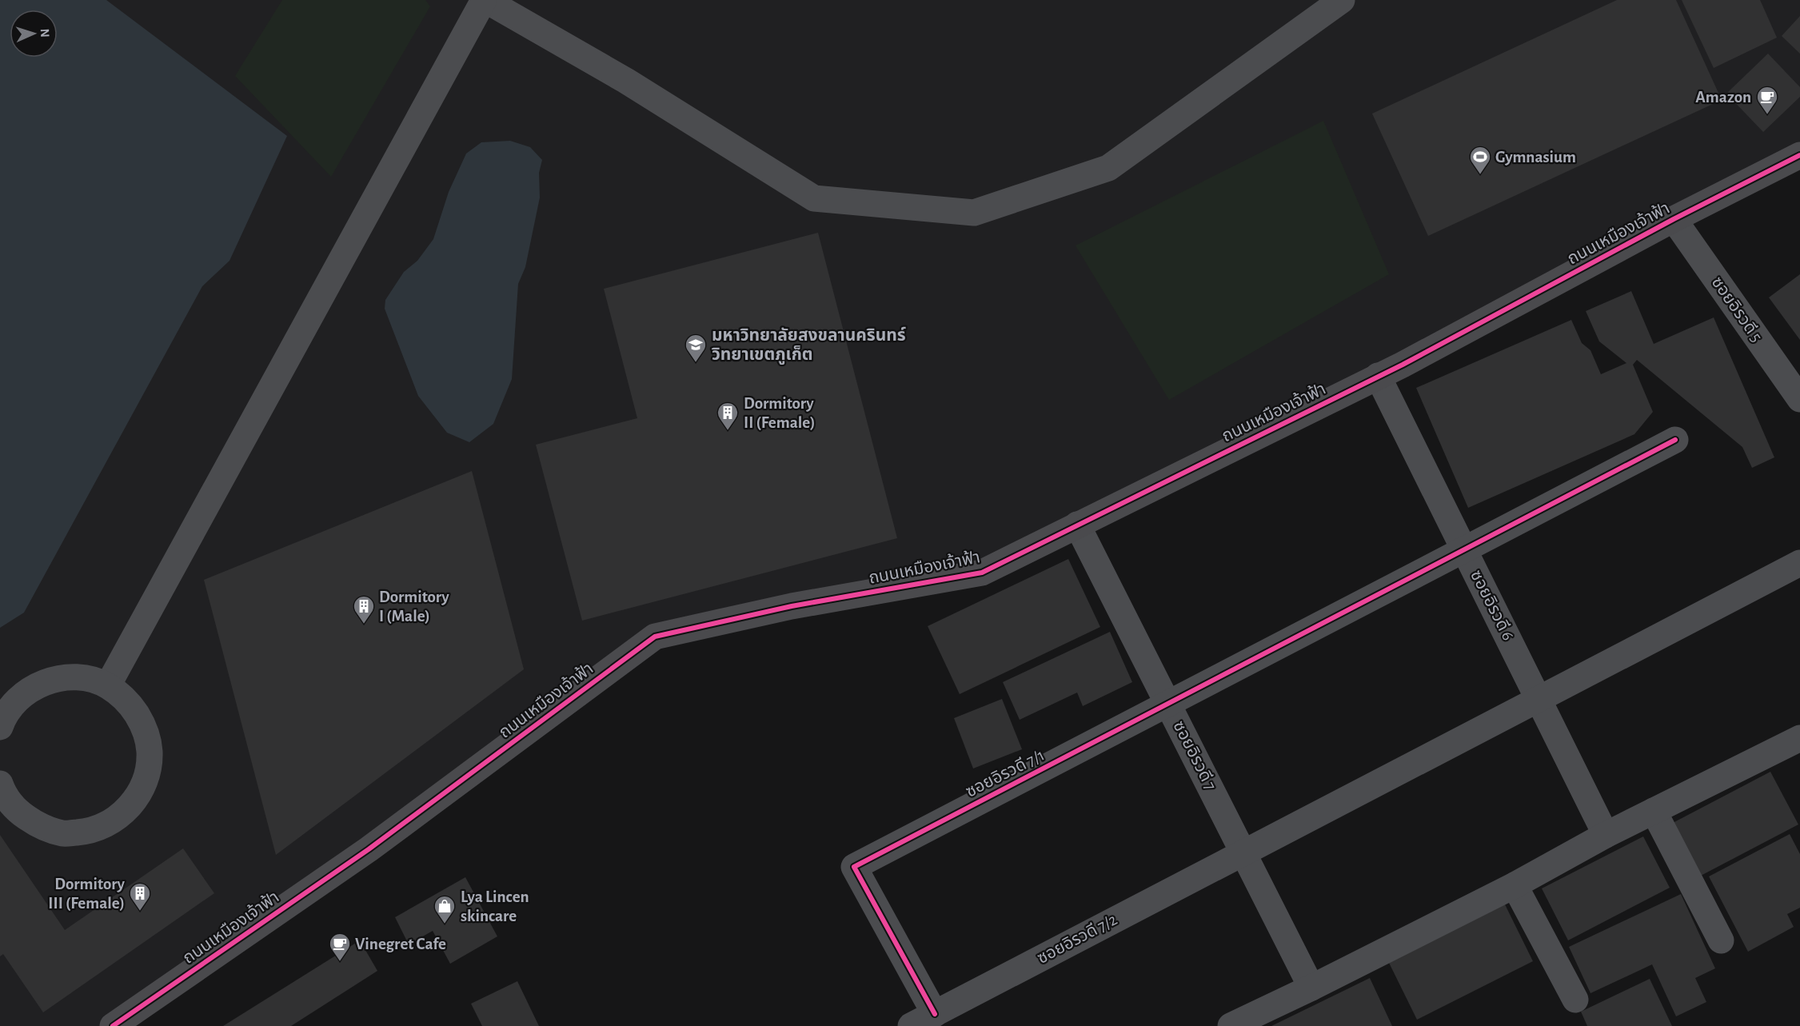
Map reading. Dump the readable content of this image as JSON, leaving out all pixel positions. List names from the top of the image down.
{
  "streets": {
    "street": [
      "ถนนเหมืองเจ้าฟ้า",
      "ซอยอิรวดี 5",
      "ซอยอิรวดี 6",
      "ซอยอิรวดี 7",
      "ซอยอิรวดี 7/1",
      "ซอยอิรวดี 7/2"
    ]
  },
  "crossings": [
    ["ถนนเหมืองเจ้าฟ้า", "ซอยอิรวดี 5"],
    ["ถนนเหมืองเจ้าฟ้า", "ซอยอิรวดี 6"],
    ["ถนนเหมืองเจ้าฟ้า", "ซอยอิรวดี 7"],
    ["ซอยอิรวดี 6", "ซอยอิรวดี 7/1"],
    ["ซอยอิรวดี 6", "ซอยอิรวดี 7/2"],
    ["ซอยอิรวดี 7", "ซอยอิรวดี 7/1"],
    ["ซอยอิรวดี 7", "ซอยอิรวดี 7/2"],
    ["ซอยอิรวดี 7/1", "ซอยอิรวดี 7/2"]
  ],
  "places": {
    "cafe": ["Amazon", "Vinegret Cafe"],
    "sports": ["Gymnasium"],
    "school or university": ["มหาวิทยาลัยสงขลานครินทร์ วิทยาเขตภูเก็ต"],
    "building": ["Dormitory II (Female)", "Dormitory I (Male)", "Dormitory III (Female)"],
    "shop": ["Lya Lincen skincare"]
  },
  "north": "right"
}
